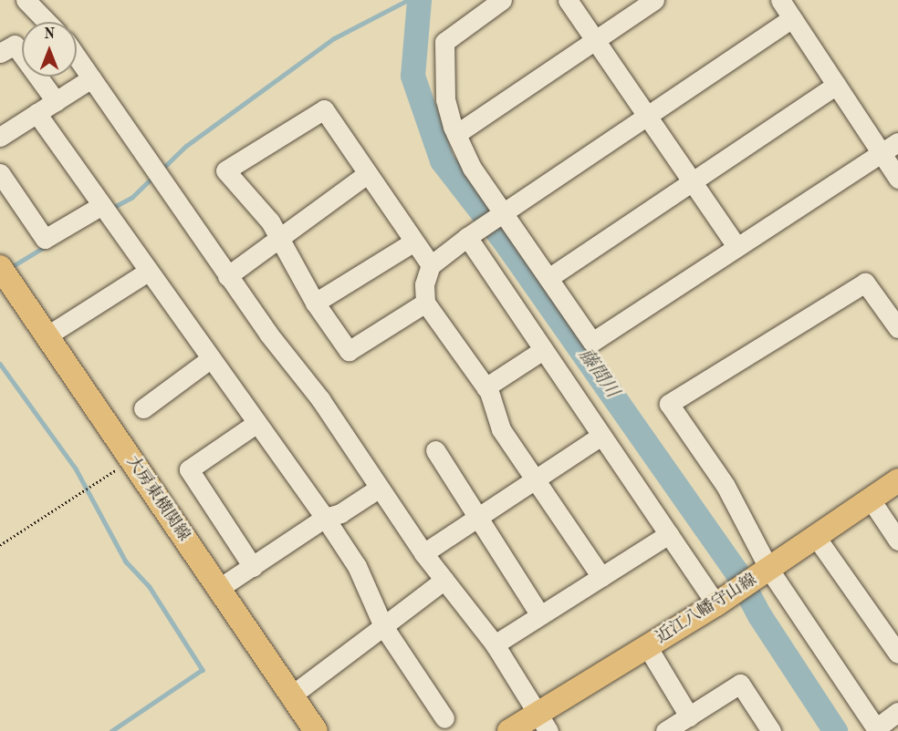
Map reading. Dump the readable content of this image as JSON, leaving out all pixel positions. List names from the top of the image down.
{
  "streets": {
    "main road": ["大房東横関線", "近江八幡守山線"]
  },
  "water": ["藤間川"],
  "north": "top"
}
